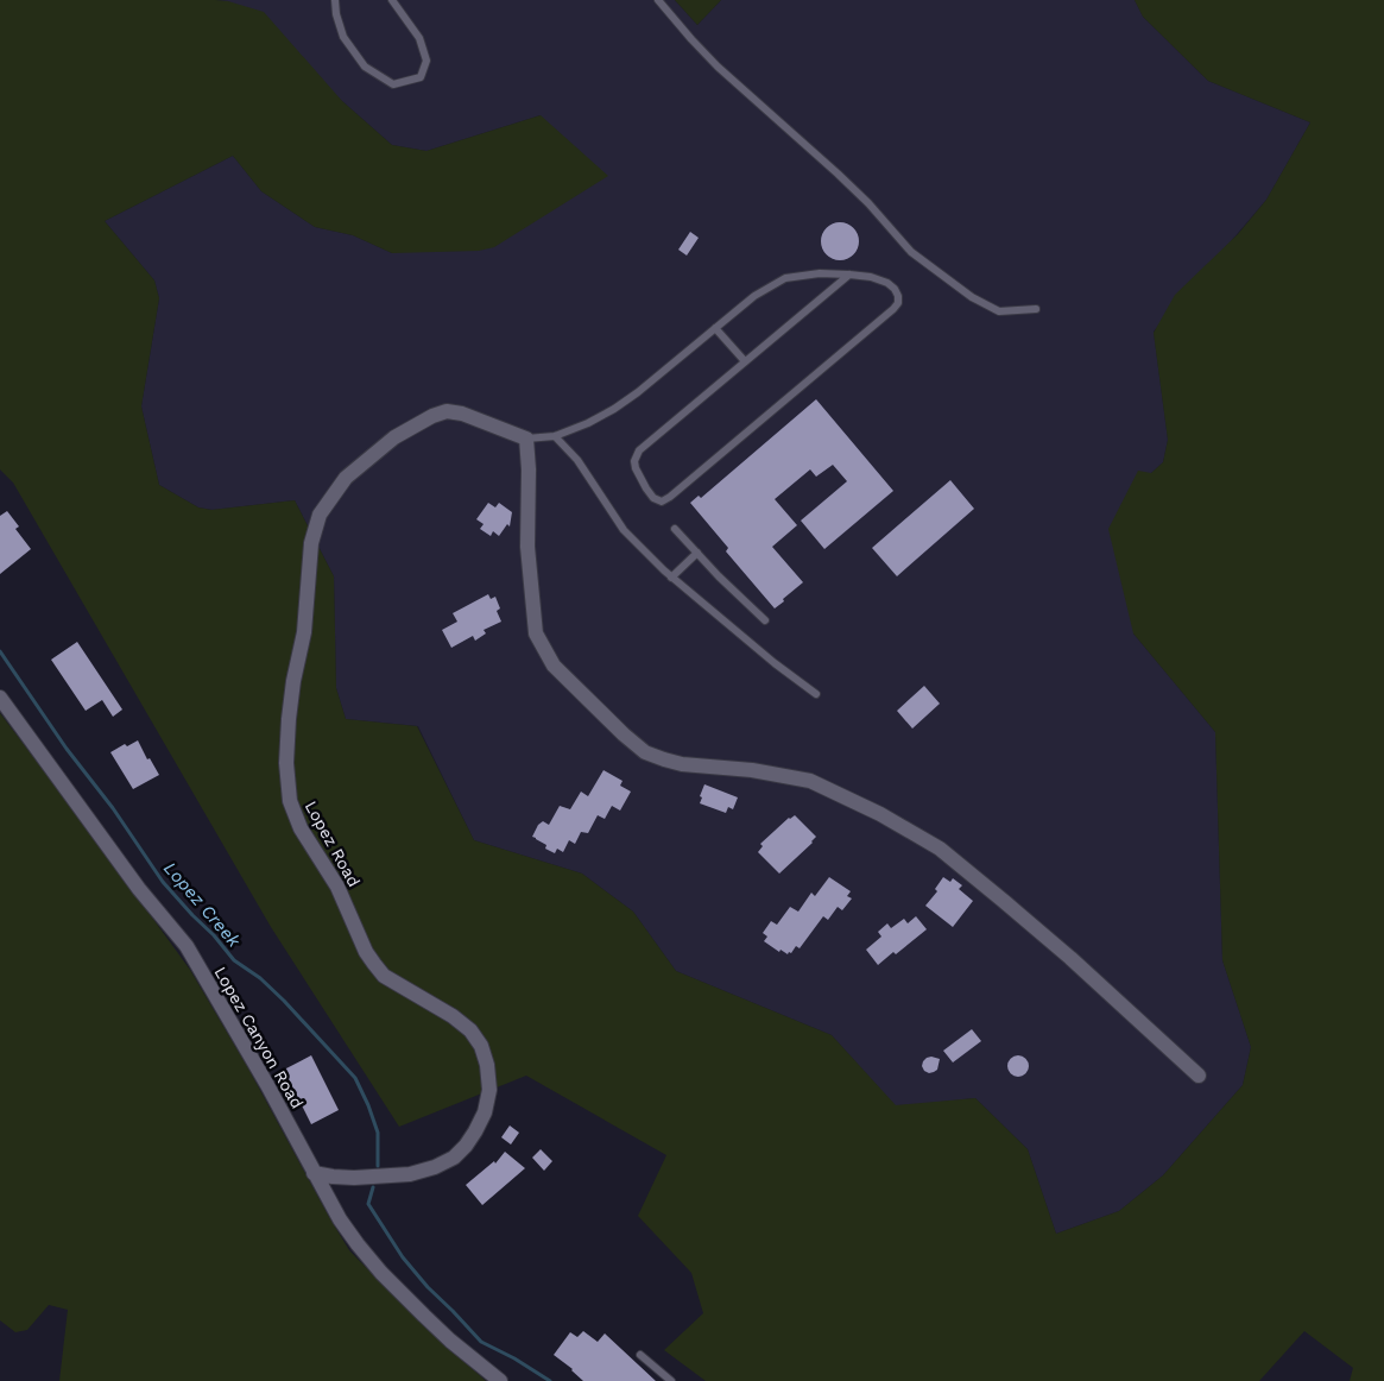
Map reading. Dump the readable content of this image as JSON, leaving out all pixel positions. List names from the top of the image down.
{
  "streets": {
    "street": ["Lopez Road", "Lopez Canyon Road"]
  },
  "crossings": [
    ["Lopez Road", "Lopez Canyon Road"]
  ],
  "water": ["Lopez Creek"]
}
